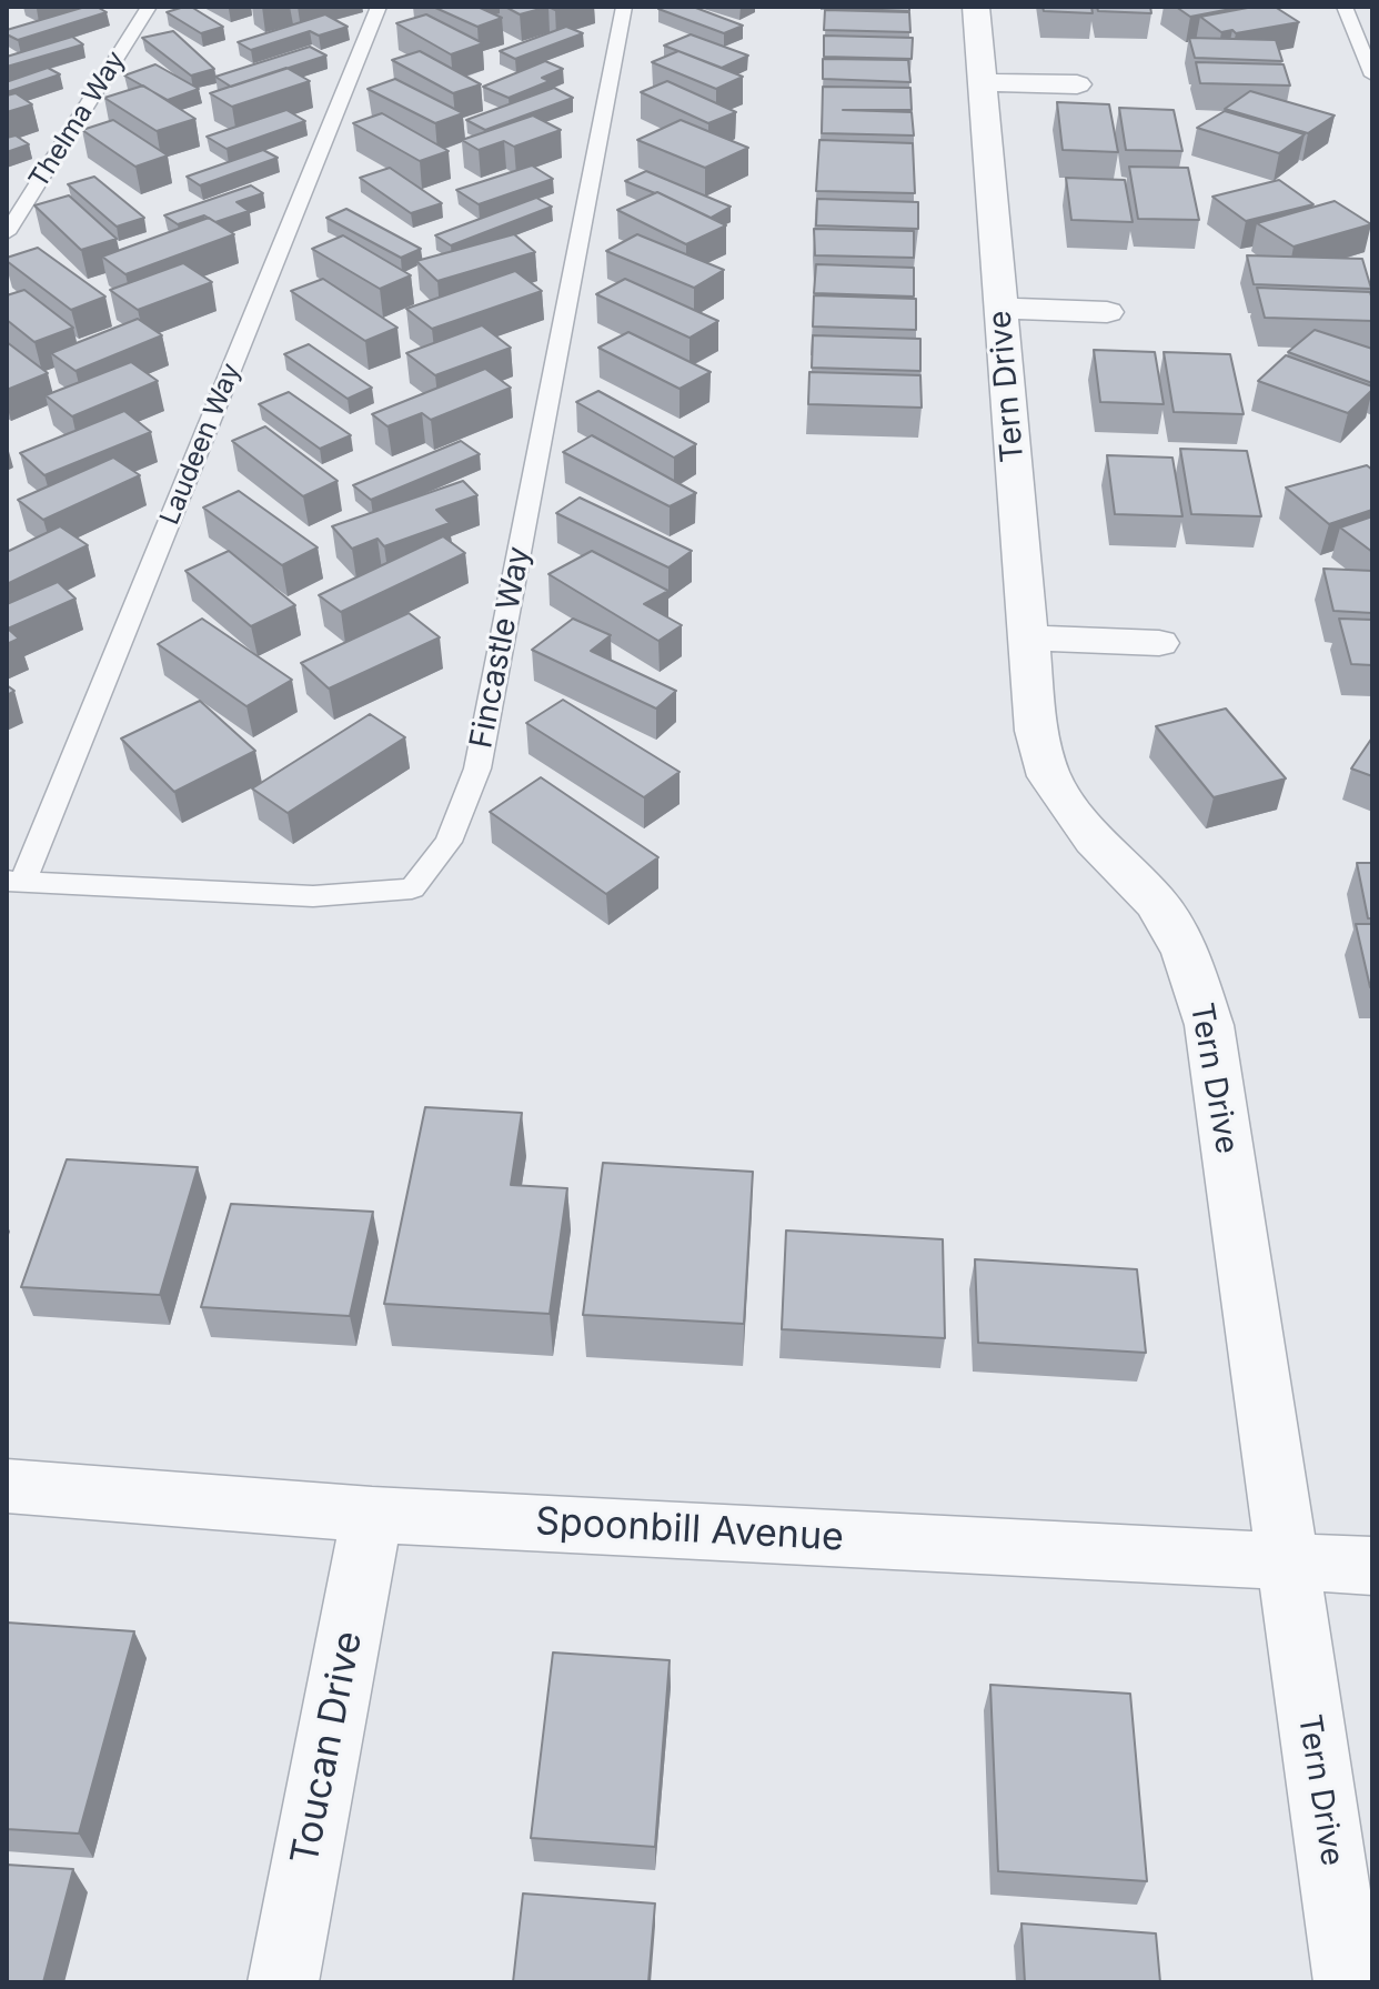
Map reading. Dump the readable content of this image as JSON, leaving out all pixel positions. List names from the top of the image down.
{
  "streets": {
    "street": ["Tern Drive", "Spoonbill Avenue", "Toucan Drive"],
    "lane": ["Thelma Way", "Laudeen Way", "Fincastle Way"]
  },
  "crossings": [
    ["Tern Drive", "Spoonbill Avenue"],
    ["Laudeen Way", "Fincastle Way"],
    ["Spoonbill Avenue", "Toucan Drive"]
  ]
}
